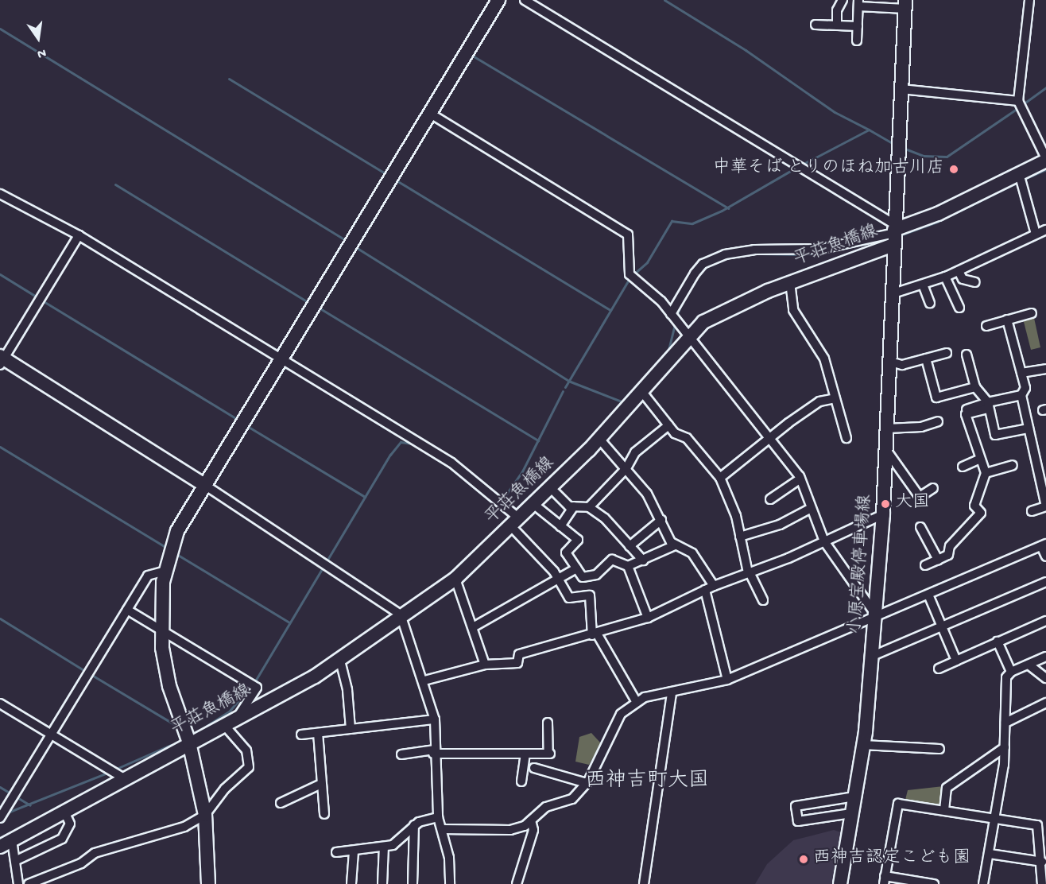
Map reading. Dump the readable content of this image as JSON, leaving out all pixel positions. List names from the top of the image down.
{
  "streets": {
    "main road": ["平荘魚橋線", "小原宝殿停車場線"]
  },
  "crossings": [
    ["平荘魚橋線", "小原宝殿停車場線"]
  ],
  "districts": ["西神吉町大国"],
  "places": ["中華そば とりのほね加古川店", "大国", "西神吉認定こども園"],
  "north": "bottom"
}
